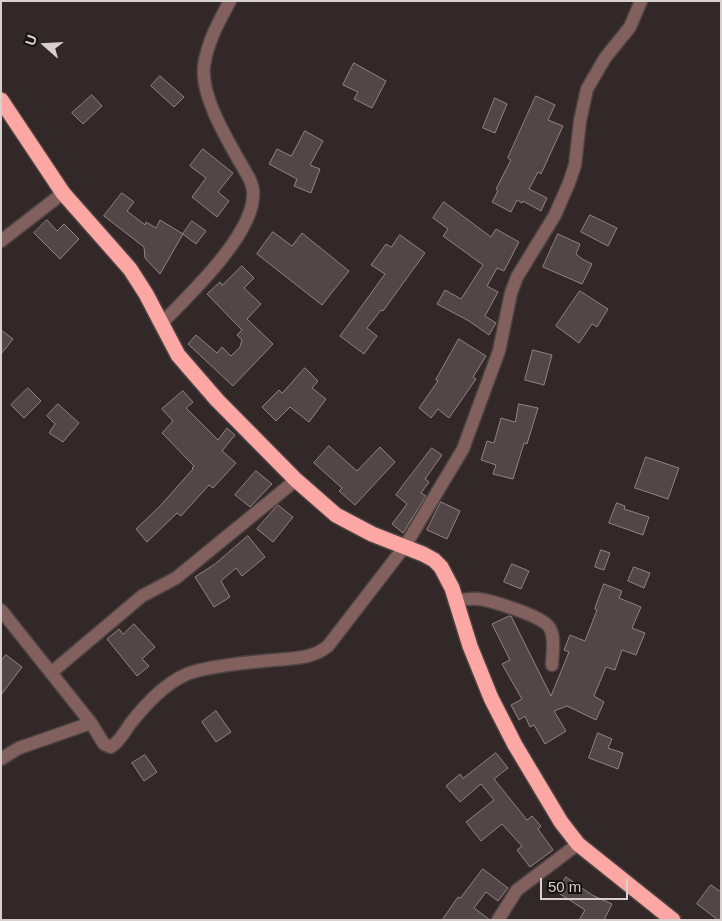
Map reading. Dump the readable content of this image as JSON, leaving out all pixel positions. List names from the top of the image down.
{
  "scale_bar": "50 m",
  "north": "left"
}
